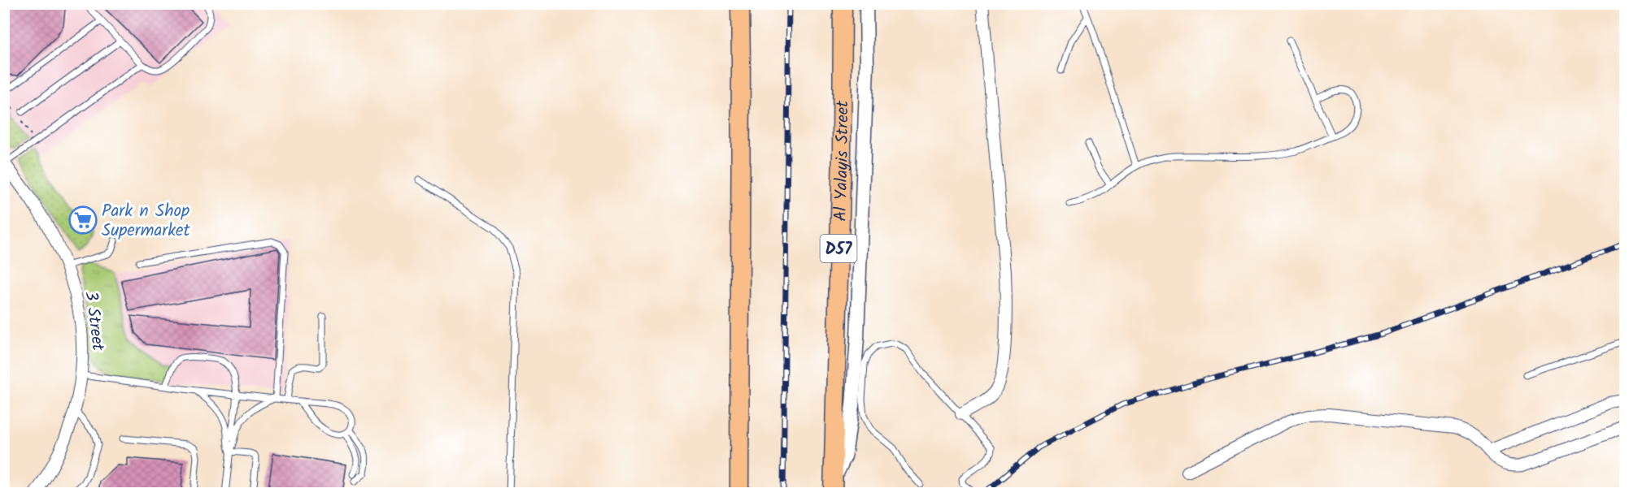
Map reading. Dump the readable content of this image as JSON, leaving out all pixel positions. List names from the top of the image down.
{
  "streets": {
    "highway": ["Al Yalayis Street", "D57"],
    "street": ["3 Street"]
  },
  "places": {
    "supermarket": ["Park n Shop Supermarket"]
  }
}
